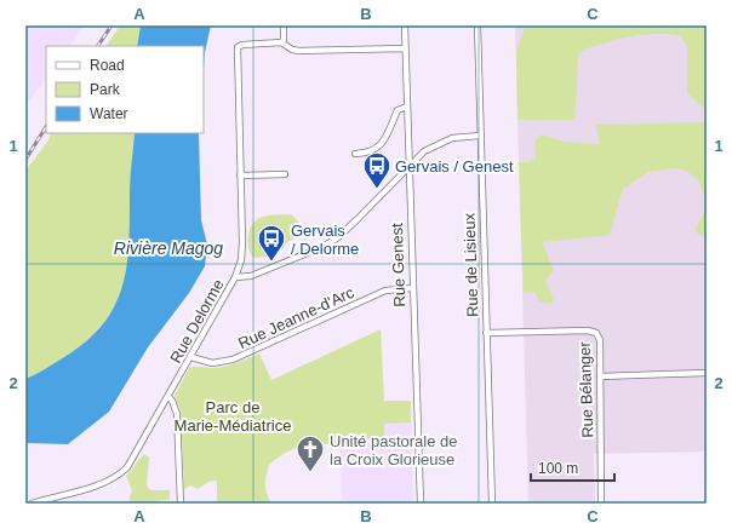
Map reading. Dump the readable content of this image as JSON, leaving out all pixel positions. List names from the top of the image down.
{
  "streets": {
    "street": [
      "Rue Genest",
      "Rue de Lisieux",
      "Rue Jeanne-d'Arc",
      "Rue Delorme",
      "Rue Bélanger"
    ]
  },
  "crossings": [
    ["Rue Genest", "Rue Jeanne-d'Arc"],
    ["Rue de Lisieux", "Rue Bélanger"],
    ["Rue Jeanne-d'Arc", "Rue Delorme"]
  ],
  "water": ["Rivière Magog"],
  "parks": ["Parc de Marie-Médiatrice"],
  "places": {
    "bus stop": ["Gervais / Genest", "Gervais / Delorme"],
    "church": ["Unité pastorale de la Croix Glorieuse"]
  },
  "legend": ["Road", "Park", "Water"],
  "scale_bar": "100 m",
  "grid": {
    "columns": ["A", "B", "C"],
    "rows": ["1", "2"]
  }
}
